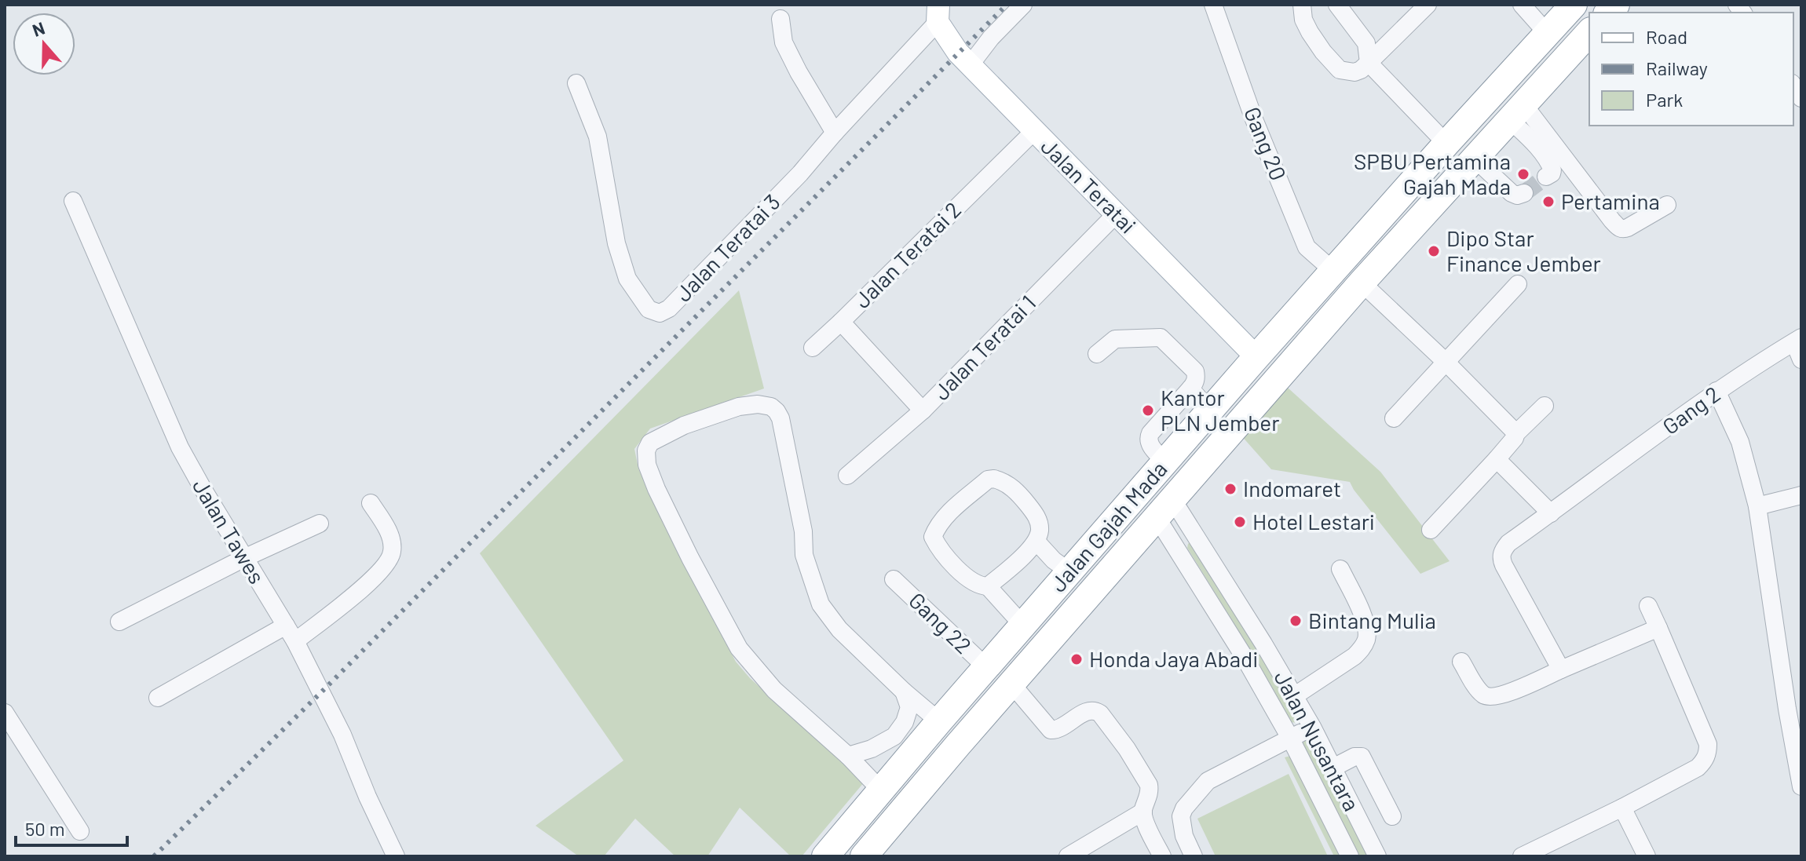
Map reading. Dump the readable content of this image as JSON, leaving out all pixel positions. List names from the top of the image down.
{
  "streets": {
    "highway": ["Jalan Gajah Mada"],
    "main road": ["Jalan Teratai"],
    "street": [
      "Gang 20",
      "Jalan Teratai 3",
      "Jalan Teratai 2",
      "Jalan Teratai 1",
      "Gang 2",
      "Jalan Tawes",
      "Gang 22",
      "Jalan Nusantara"
    ]
  },
  "crossings": [
    ["Gang 20", "Jalan Gajah Mada"],
    ["Jalan Teratai", "Jalan Teratai 3"],
    ["Jalan Teratai", "Jalan Teratai 2"],
    ["Jalan Teratai", "Jalan Teratai 1"],
    ["Jalan Teratai", "Jalan Gajah Mada"],
    ["Jalan Teratai 2", "Jalan Teratai 1"],
    ["Jalan Gajah Mada", "Gang 22"],
    ["Jalan Gajah Mada", "Jalan Nusantara"]
  ],
  "places": [
    "SPBU Pertamina Gajah Mada",
    "Pertamina",
    "Dipo Star Finance Jember",
    "Kantor PLN Jember",
    "Indomaret",
    "Hotel Lestari",
    "Bintang Mulia",
    "Honda Jaya Abadi"
  ],
  "legend": ["Road", "Railway", "Park"],
  "scale_bar": "50 m",
  "north": "top"
}
